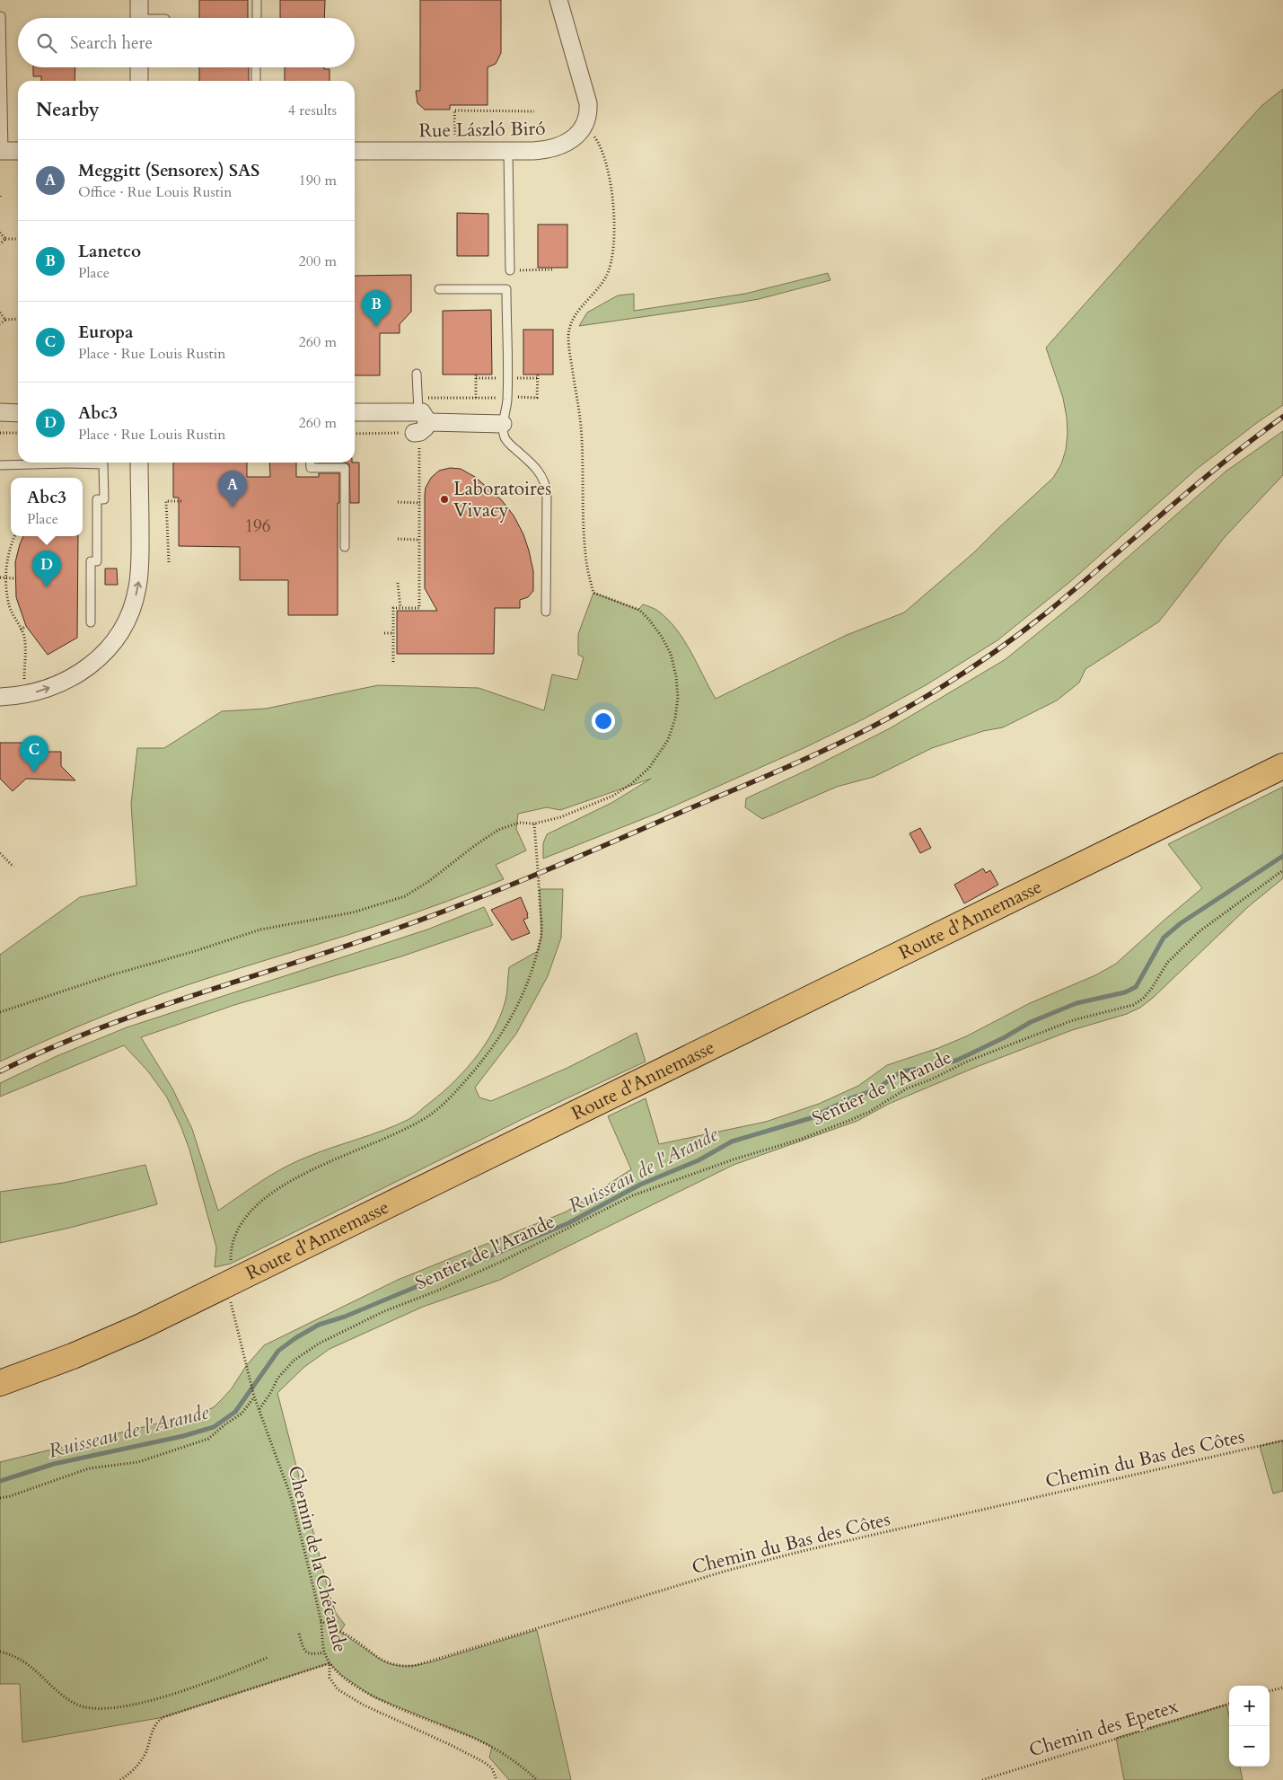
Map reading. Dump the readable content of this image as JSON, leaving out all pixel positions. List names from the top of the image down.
{
  "streets": {
    "main road": ["Route d'Annemasse"],
    "street": ["Rue László Biró"],
    "path": [
      "Sentier de l'Arande",
      "Chemin du Bas des Côtes",
      "Chemin de la Chécande",
      "Chemin des Epetex"
    ]
  },
  "crossings": [
    ["Route d'Annemasse", "Chemin de la Chécande"],
    ["Sentier de l'Arande", "Chemin de la Chécande"],
    ["Chemin du Bas des Côtes", "Chemin de la Chécande"]
  ],
  "water": ["Ruisseau de l'Arande"],
  "places": ["Laboratoires Vivacy"],
  "house_numbers": ["196"],
  "page": {
    "search": "Search here",
    "heading": ["Nearby", "4 results"],
    "list": [
      {
        "mark": "A",
        "name": "Meggitt (Sensorex) SAS",
        "note": "Office · Rue Louis Rustin",
        "value": "190 m"
      },
      {
        "mark": "B",
        "name": "Lanetco",
        "note": "Place",
        "value": "200 m"
      },
      {
        "mark": "C",
        "name": "Europa",
        "note": "Place · Rue Louis Rustin",
        "value": "260 m"
      },
      {
        "mark": "D",
        "name": "Abc3",
        "note": "Place · Rue Louis Rustin",
        "value": "260 m"
      }
    ],
    "pins": [
      "B",
      "A",
      "D",
      "C"
    ],
    "popup": ["Abc3", "Place"],
    "map_buttons": ["+", "−"]
  }
}
